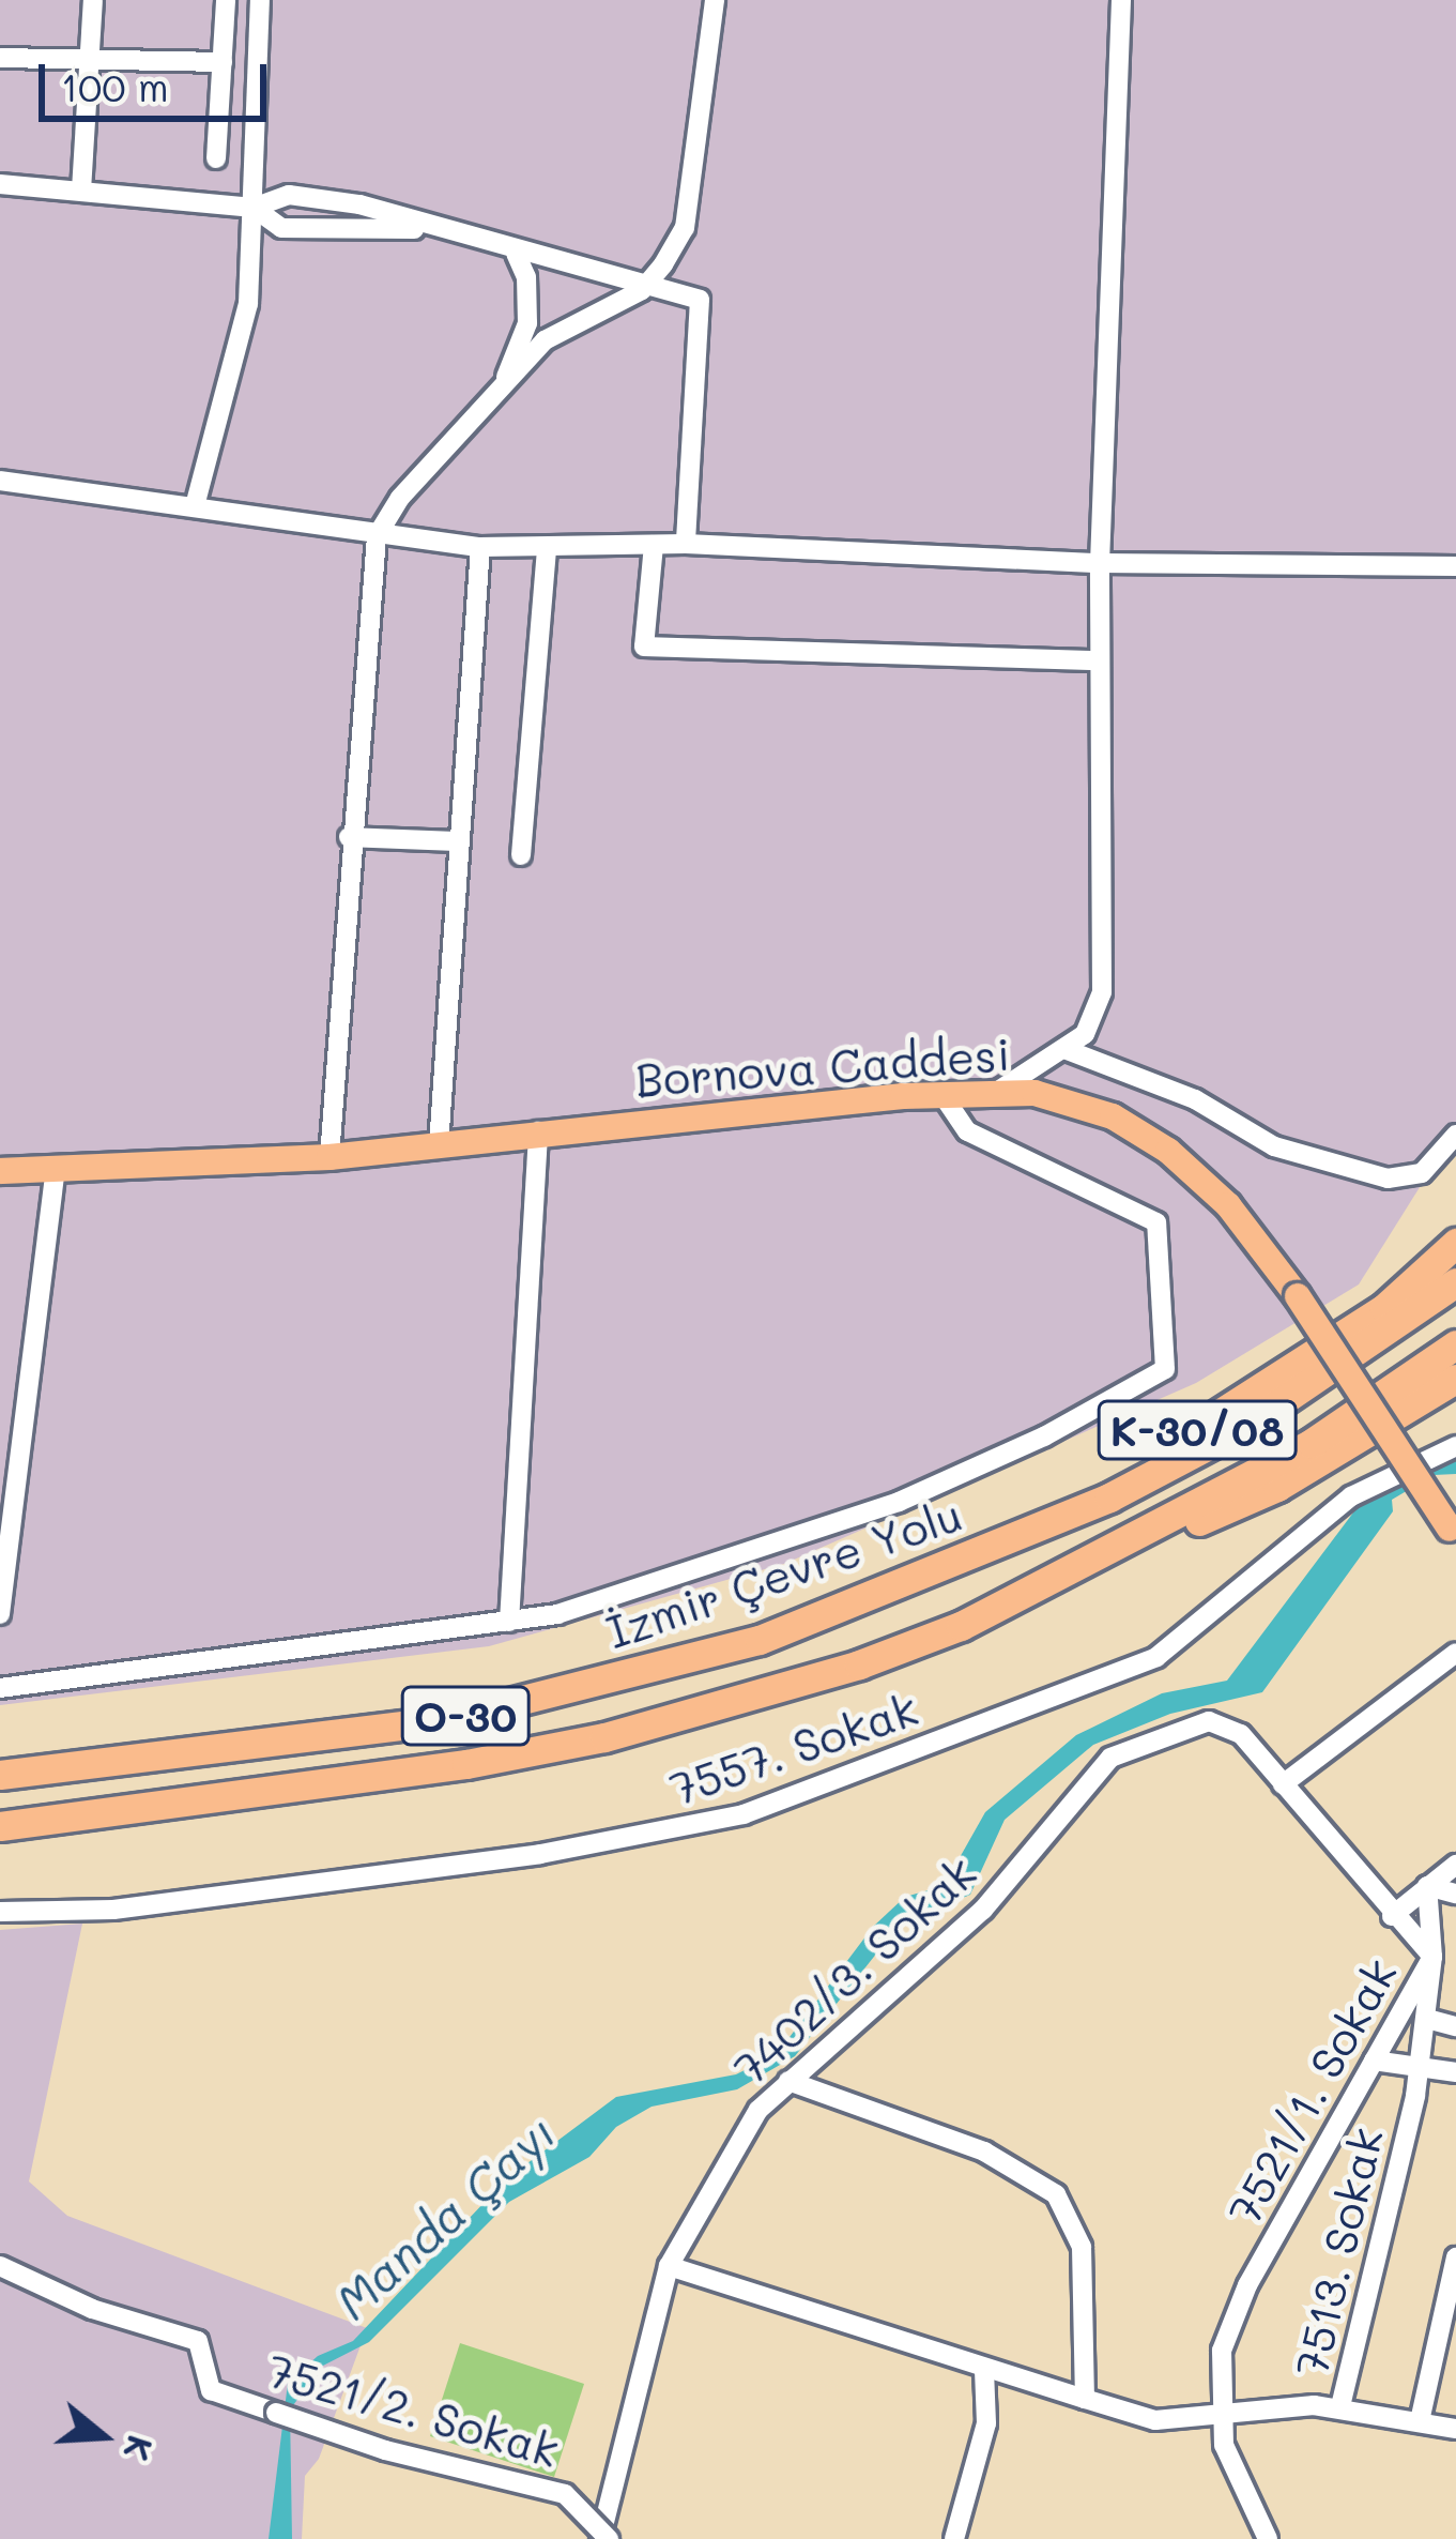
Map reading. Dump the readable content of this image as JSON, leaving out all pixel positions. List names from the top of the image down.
{
  "streets": {
    "highway": ["K-30/08", "İzmir Çevre Yolu", "O-30"],
    "main road": ["Bornova Caddesi"],
    "street": [
      "7557. Sokak",
      "7402/3. Sokak",
      "7521/1. Sokak",
      "7513. Sokak",
      "7521/2. Sokak"
    ]
  },
  "crossings": [
    ["K-30/08", "İzmir Çevre Yolu"],
    ["7402/3. Sokak", "7521/1. Sokak"],
    ["7402/3. Sokak", "7521/2. Sokak"],
    ["7521/1. Sokak", "7513. Sokak"]
  ],
  "water": ["Manda Çayı"],
  "scale_bar": "100 m",
  "north": "right"
}
